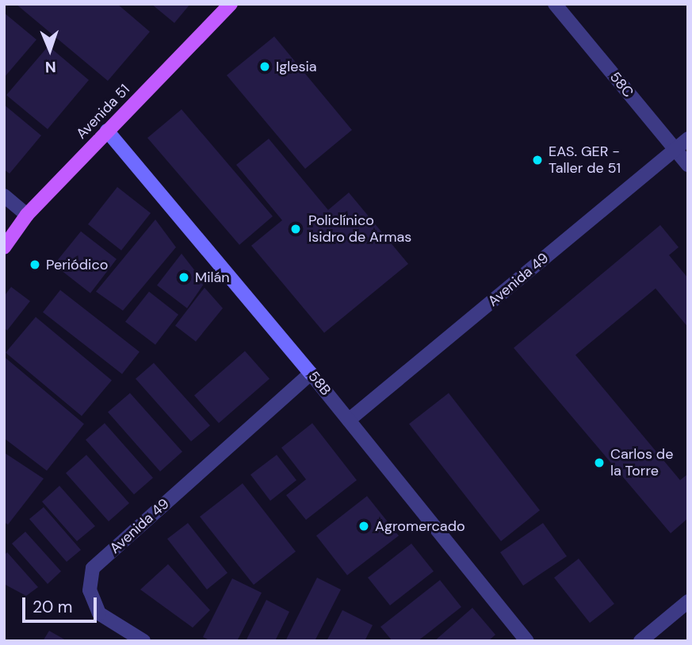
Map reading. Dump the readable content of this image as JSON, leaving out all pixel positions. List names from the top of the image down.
{
  "streets": {
    "main road": ["Avenida 51"],
    "street": ["58C", "Avenida 49", "58B"]
  },
  "crossings": [
    ["58C", "Avenida 49"],
    ["Avenida 51", "58B"],
    ["Avenida 49", "58B"]
  ],
  "places": [
    "Iglesia",
    "EAS. GER - Taller de 51",
    "Policlínico Isidro de Armas",
    "Periódico",
    "Milán",
    "Carlos de la Torre",
    "Agromercado"
  ],
  "scale_bar": "20 m",
  "north": "bottom"
}
